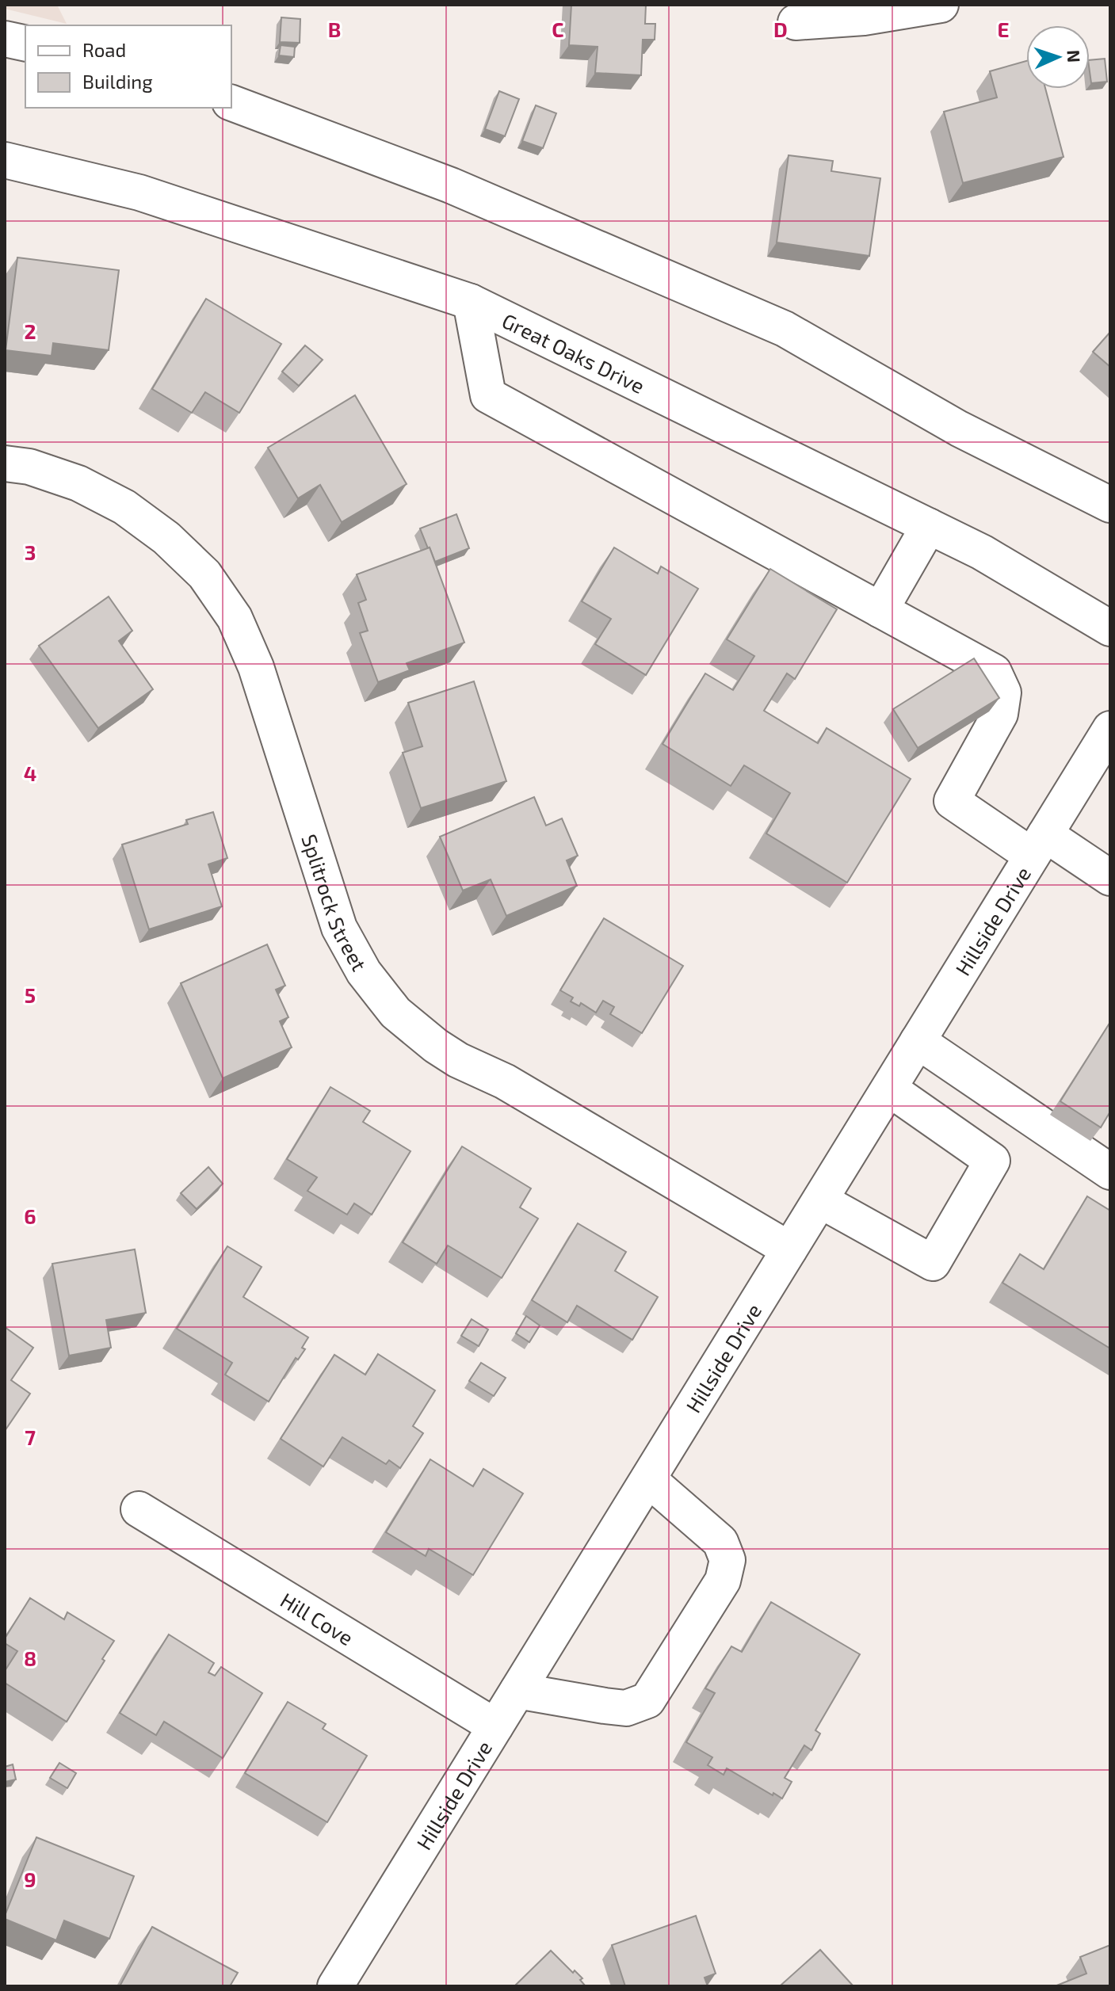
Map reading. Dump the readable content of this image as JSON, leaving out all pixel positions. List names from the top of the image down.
{
  "streets": {
    "street": [
      "Great Oaks Drive",
      "Splitrock Street",
      "Hillside Drive",
      "Hill Cove"
    ]
  },
  "crossings": [
    ["Splitrock Street", "Hillside Drive"],
    ["Hillside Drive", "Hill Cove"]
  ],
  "legend": ["Road", "Building"],
  "north": "right",
  "grid": {
    "columns": [
      "B",
      "C",
      "D",
      "E"
    ],
    "rows": [
      "2",
      "3",
      "4",
      "5",
      "6",
      "7",
      "8",
      "9"
    ]
  }
}
